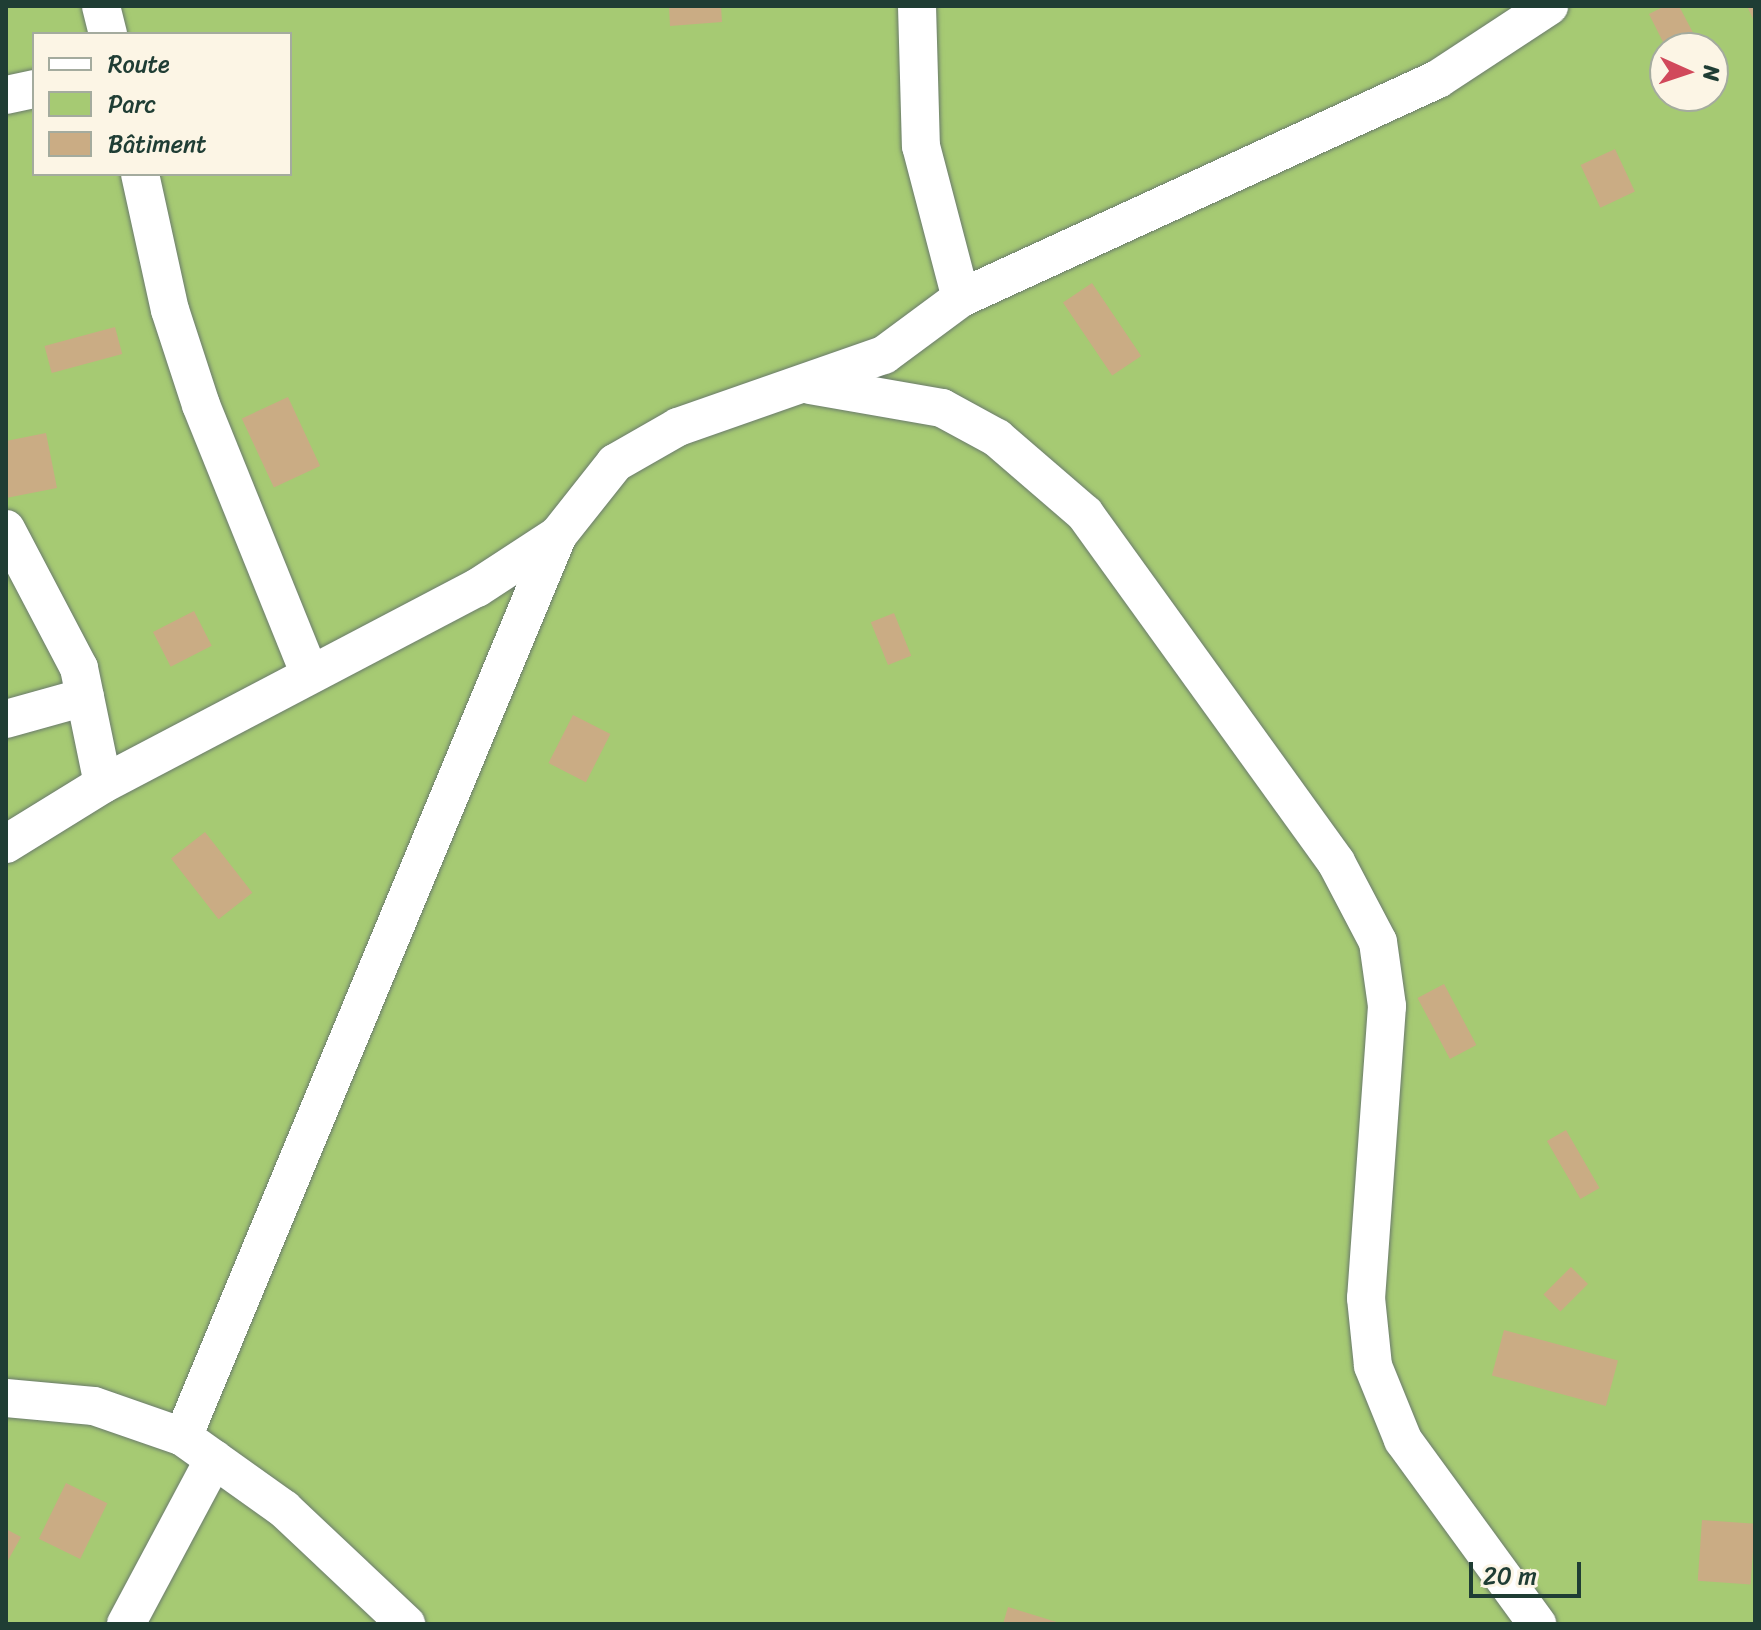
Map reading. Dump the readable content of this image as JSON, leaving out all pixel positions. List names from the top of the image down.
{
  "legend": ["Route", "Parc", "Bâtiment"],
  "scale_bar": "20 m",
  "north": "right"
}
